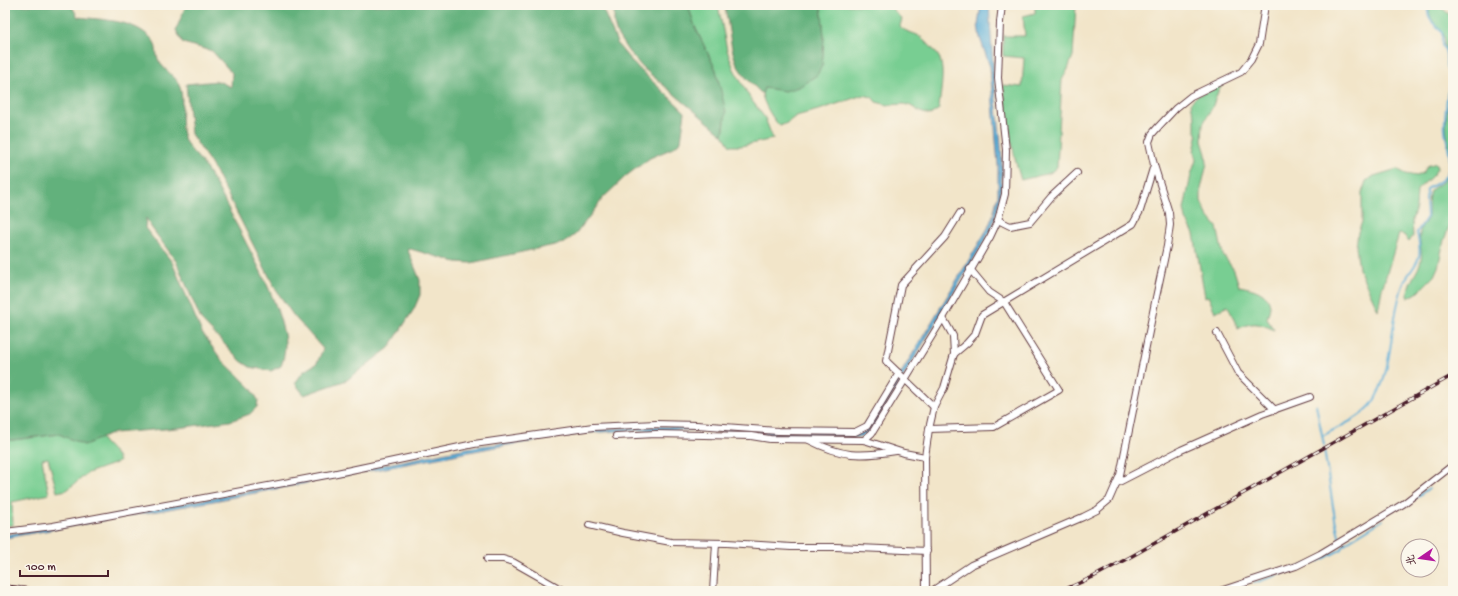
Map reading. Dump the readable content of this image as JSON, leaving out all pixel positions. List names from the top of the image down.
{
  "scale_bar": "100 m",
  "north": "left"
}
